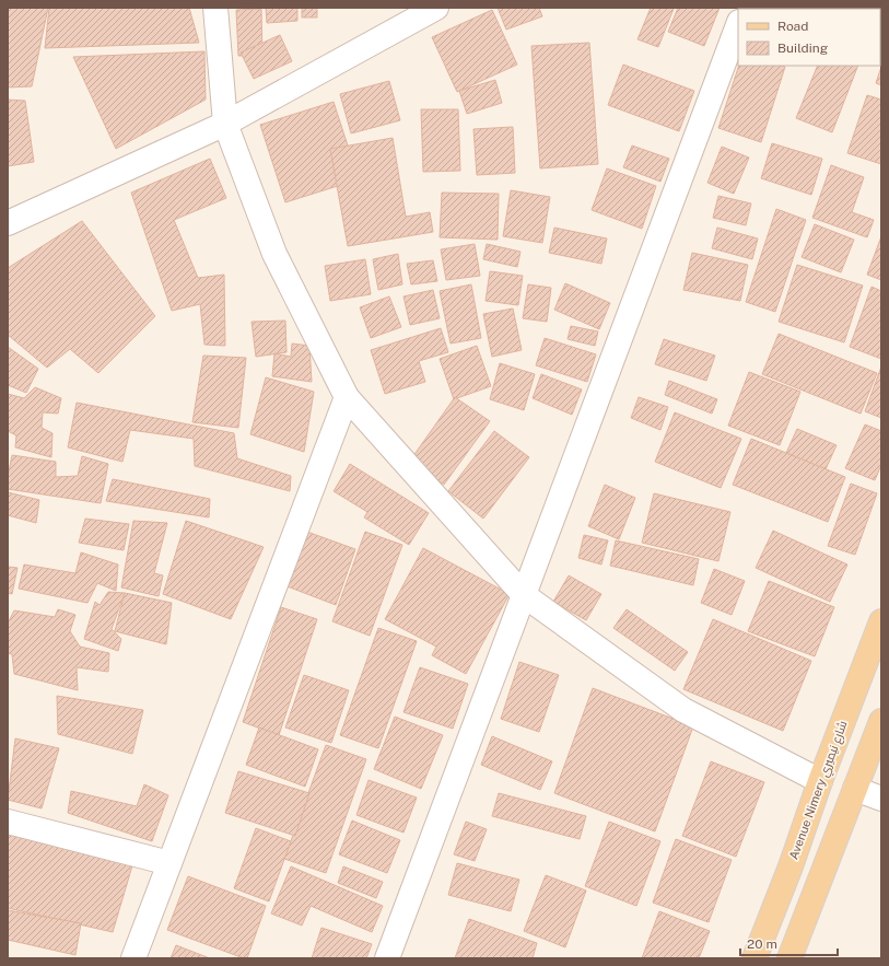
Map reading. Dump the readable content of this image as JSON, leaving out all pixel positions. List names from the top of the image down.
{
  "streets": {
    "main road": ["Avenue Nimery شارع نيميري"]
  },
  "legend": ["Road", "Building"],
  "scale_bar": "20 m"
}
